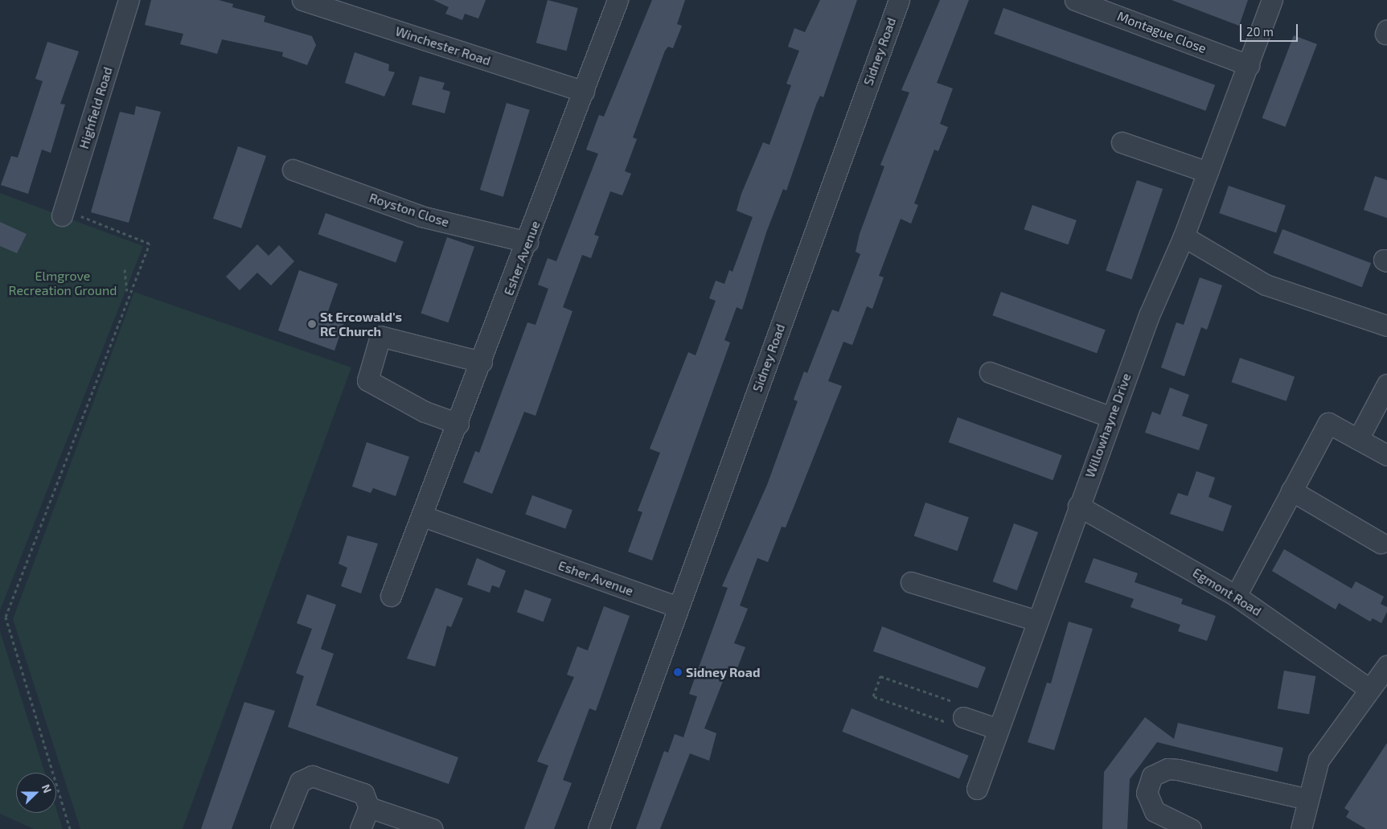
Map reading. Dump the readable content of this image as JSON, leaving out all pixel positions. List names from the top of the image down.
{
  "streets": {
    "street": [
      "Montague Close",
      "Winchester Road",
      "Sidney Road",
      "Highfield Road",
      "Royston Close",
      "Esher Avenue",
      "Willowhayne Drive",
      "Egmont Road"
    ]
  },
  "crossings": [
    ["Montague Close", "Willowhayne Drive"],
    ["Winchester Road", "Esher Avenue"],
    ["Sidney Road", "Esher Avenue"],
    ["Royston Close", "Esher Avenue"],
    ["Willowhayne Drive", "Egmont Road"]
  ],
  "parks": ["Elmgrove Recreation Ground"],
  "places": ["St Ercowald's RC Church", "Sidney Road"],
  "scale_bar": "20 m",
  "north": "right"
}
